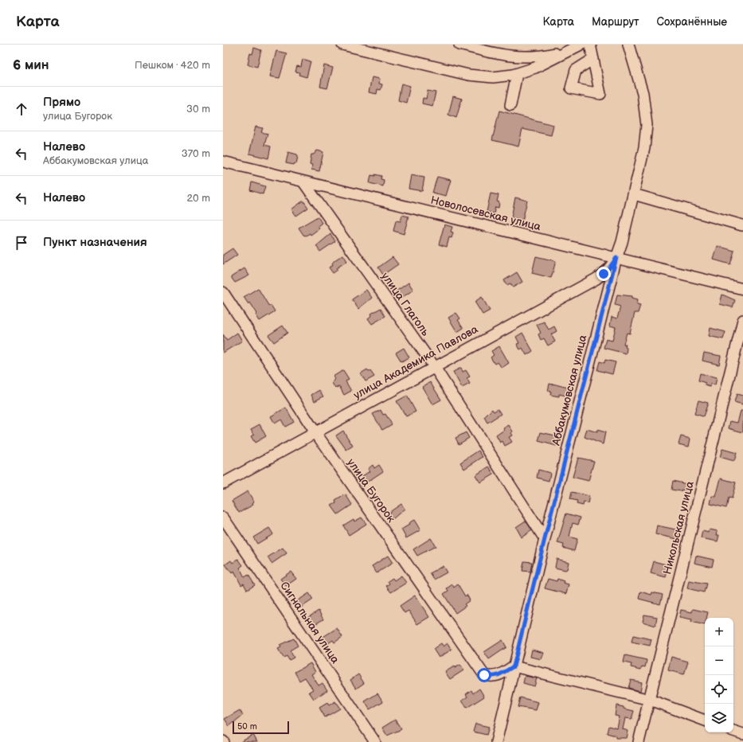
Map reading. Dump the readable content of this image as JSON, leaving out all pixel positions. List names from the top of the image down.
{
  "streets": {
    "street": [
      "Новолосевская улица",
      "улица Глаголь",
      "улица Академика Павлова",
      "Аббакумовская улица",
      "улица Бугорок",
      "Никольская улица",
      "Сигнальная улица"
    ]
  },
  "crossings": [
    ["Новолосевская улица", "улица Глаголь"],
    ["Новолосевская улица", "улица Академика Павлова"],
    ["Новолосевская улица", "Аббакумовская улица"],
    ["улица Глаголь", "улица Академика Павлова"],
    ["улица Глаголь", "Аббакумовская улица"],
    ["улица Академика Павлова", "Аббакумовская улица"],
    ["улица Академика Павлова", "улица Бугорок"],
    ["Аббакумовская улица", "улица Бугорок"]
  ],
  "scale_bar": "50 m",
  "page": {
    "header": "Карта",
    "nav": ["Карта", "Маршрут", "Сохранённые"],
    "heading": ["6 мин", "Пешком · 420 m"],
    "list": [
      ["Прямо", "улица Бугорок", "30 m"],
      ["Налево", "Аббакумовская улица", "370 m"],
      ["Налево", "20 m"],
      "Пункт назначения"
    ],
    "map_buttons": ["+", "−"],
    "scale": "50 m"
  }
}
